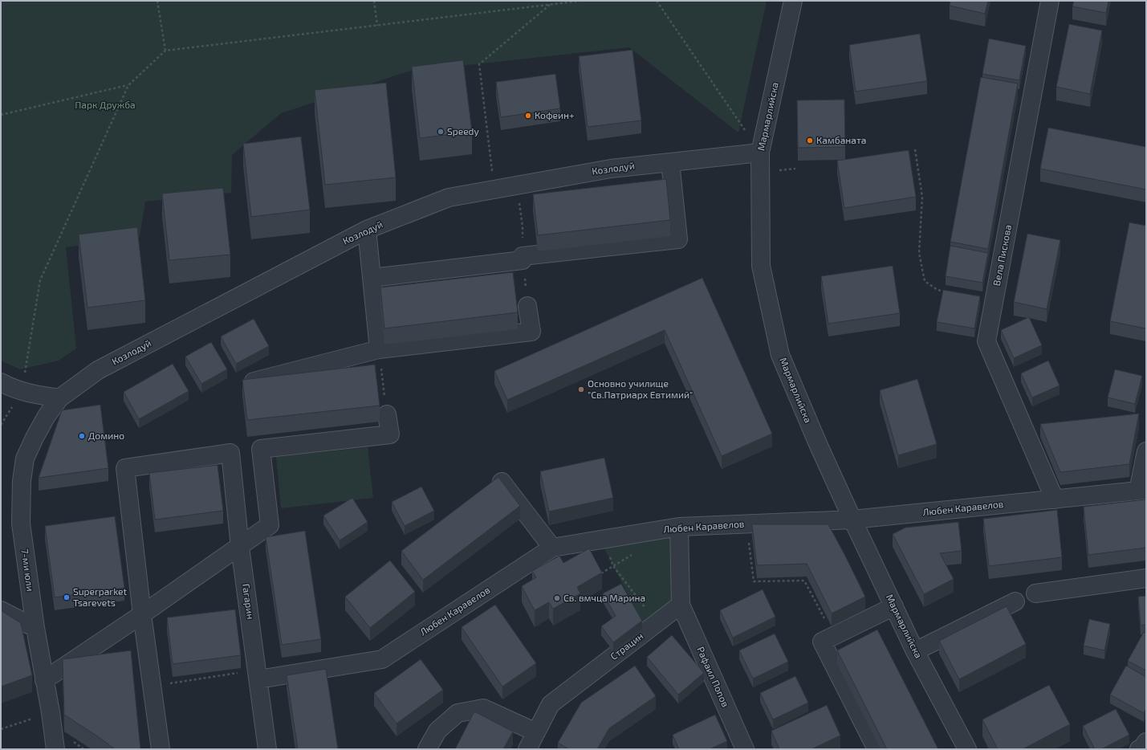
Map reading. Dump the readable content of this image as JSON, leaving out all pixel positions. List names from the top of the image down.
{
  "streets": {
    "street": [
      "Мармарлийска",
      "Козлодуй",
      "Вела Пискова",
      "Любен Каравелов",
      "7-ми юли",
      "Гагарин",
      "Страцин",
      "Рафаил Попов"
    ]
  },
  "crossings": [
    ["Мармарлийска", "Козлодуй"],
    ["Мармарлийска", "Любен Каравелов"],
    ["Козлодуй", "7-ми юли"],
    ["Вела Пискова", "Любен Каравелов"],
    ["Любен Каравелов", "Гагарин"],
    ["Страцин", "Рафаил Попов"]
  ],
  "parks": ["Парк Дружба"],
  "places": [
    "Кофеин+",
    "Speedy",
    "Камбаната",
    "Основно училище \"Св.Патриарх Евтимий\"",
    "Домино",
    "Superparket Tsarevets",
    "Св. вмчца Марина"
  ]
}
